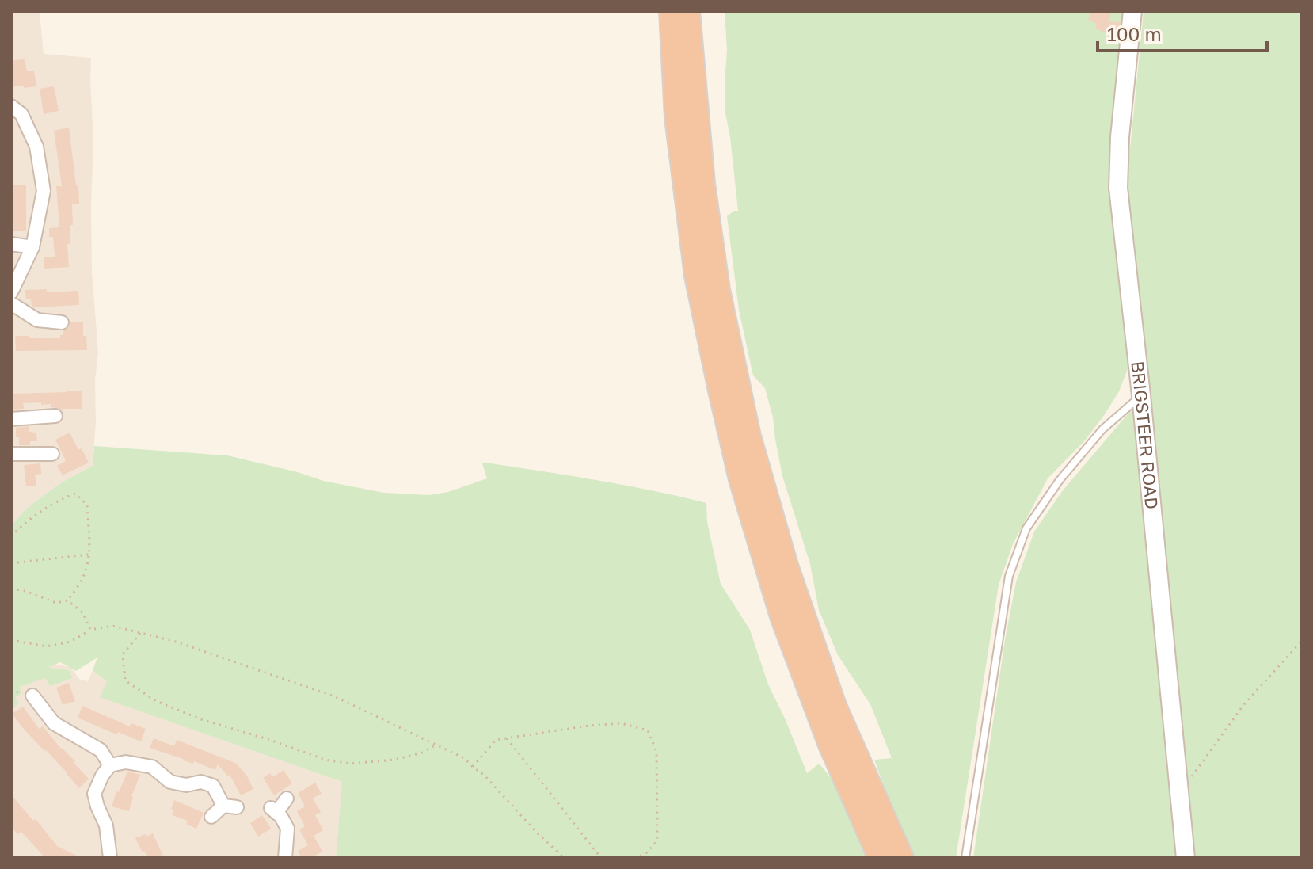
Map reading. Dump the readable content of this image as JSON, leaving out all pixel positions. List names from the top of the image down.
{
  "streets": {
    "street": ["BRIGSTEER ROAD"]
  },
  "scale_bar": "100 m"
}
